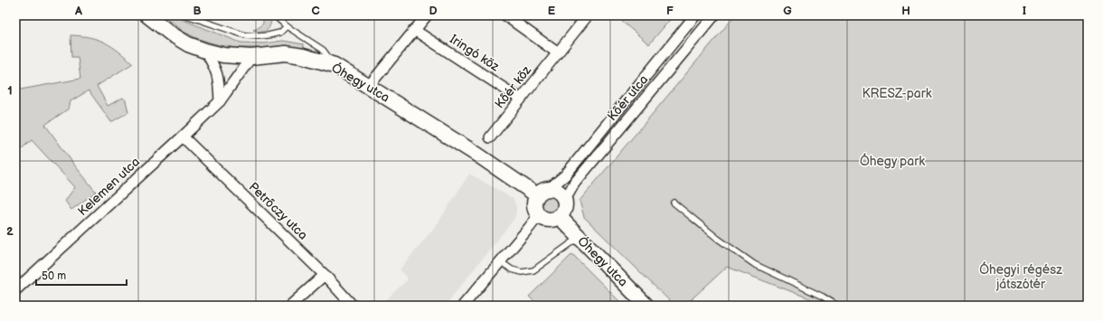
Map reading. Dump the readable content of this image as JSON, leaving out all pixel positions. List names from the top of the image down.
{
  "streets": {
    "street": [
      "Iringó köz",
      "Óhegy utca",
      "Kőér köz",
      "Kőér utca",
      "Kelemen utca",
      "Petrőczy utca"
    ]
  },
  "crossings": [
    ["Iringó köz", "Kőér köz"],
    ["Óhegy utca", "Kőér utca"],
    ["Óhegy utca", "Kelemen utca"],
    ["Kelemen utca", "Petrőczy utca"]
  ],
  "parks": ["KRESZ-park", "Óhegy park", "Óhegyi régész játszótér"],
  "scale_bar": "50 m",
  "grid": {
    "columns": [
      "A",
      "B",
      "C",
      "D",
      "E",
      "F",
      "G",
      "H",
      "I"
    ],
    "rows": ["1", "2"]
  }
}
